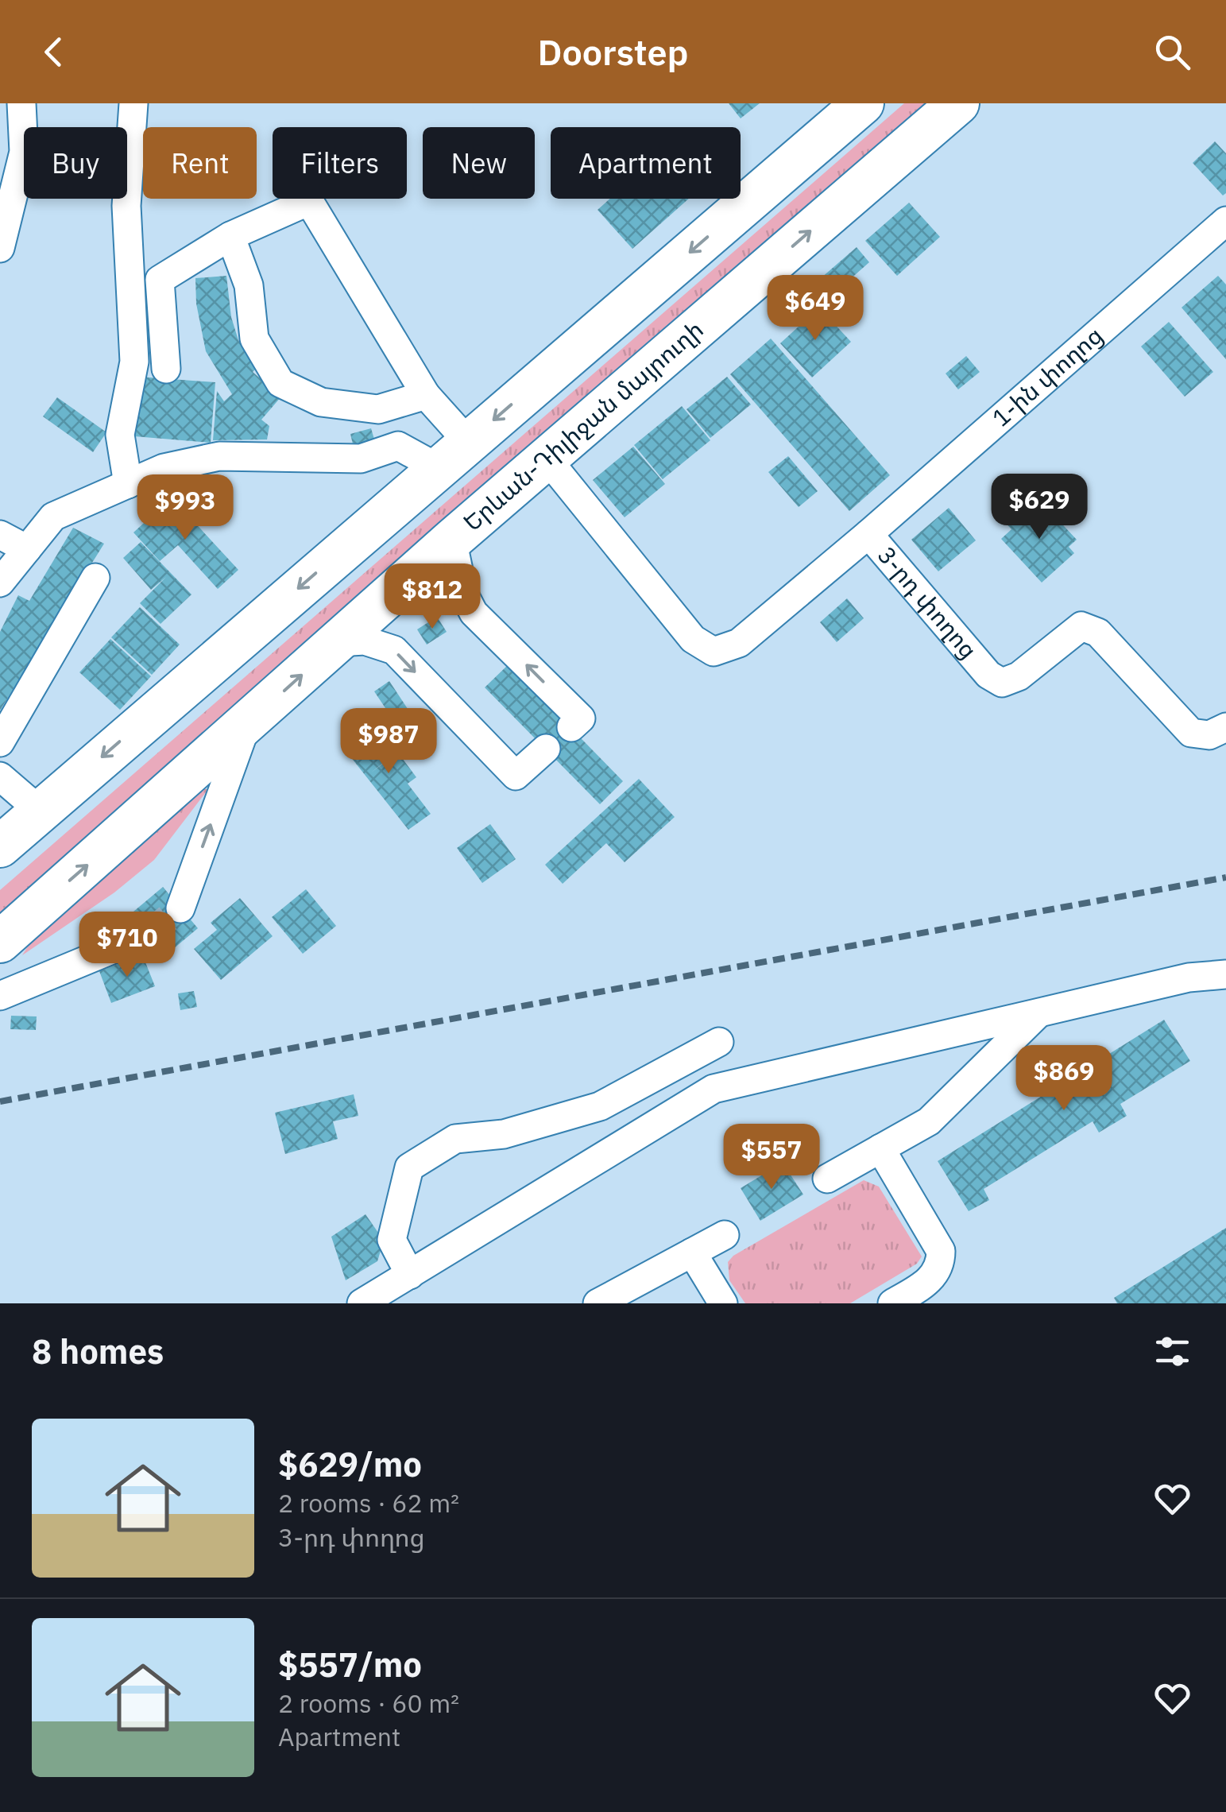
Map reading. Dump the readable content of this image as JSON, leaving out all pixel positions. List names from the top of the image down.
{
  "streets": {
    "highway": ["Երևան-Դիլիջան մայրուղի"],
    "street": ["1-ին փողոց", "3-րդ փողոց"]
  },
  "crossings": [
    ["1-ին փողոց", "3-րդ փողոց"],
    ["Երևան-Դիլիջան մայրուղի", "3-րդ փողոց"]
  ],
  "page": {
    "header": "Doorstep",
    "chip": [
      "Buy",
      "Rent",
      "Filters",
      "New",
      "Apartment"
    ],
    "price": [
      "$649",
      "$629",
      "$993",
      "$812",
      "$987",
      "$710",
      "$869",
      "$557"
    ],
    "heading": "8 homes",
    "list": [
      {
        "name": "$629/mo",
        "note": "2 rooms · 62 m² · 3-րդ փողոց"
      },
      {
        "name": "$557/mo",
        "note": "2 rooms · 60 m² · Apartment"
      }
    ]
  }
}
